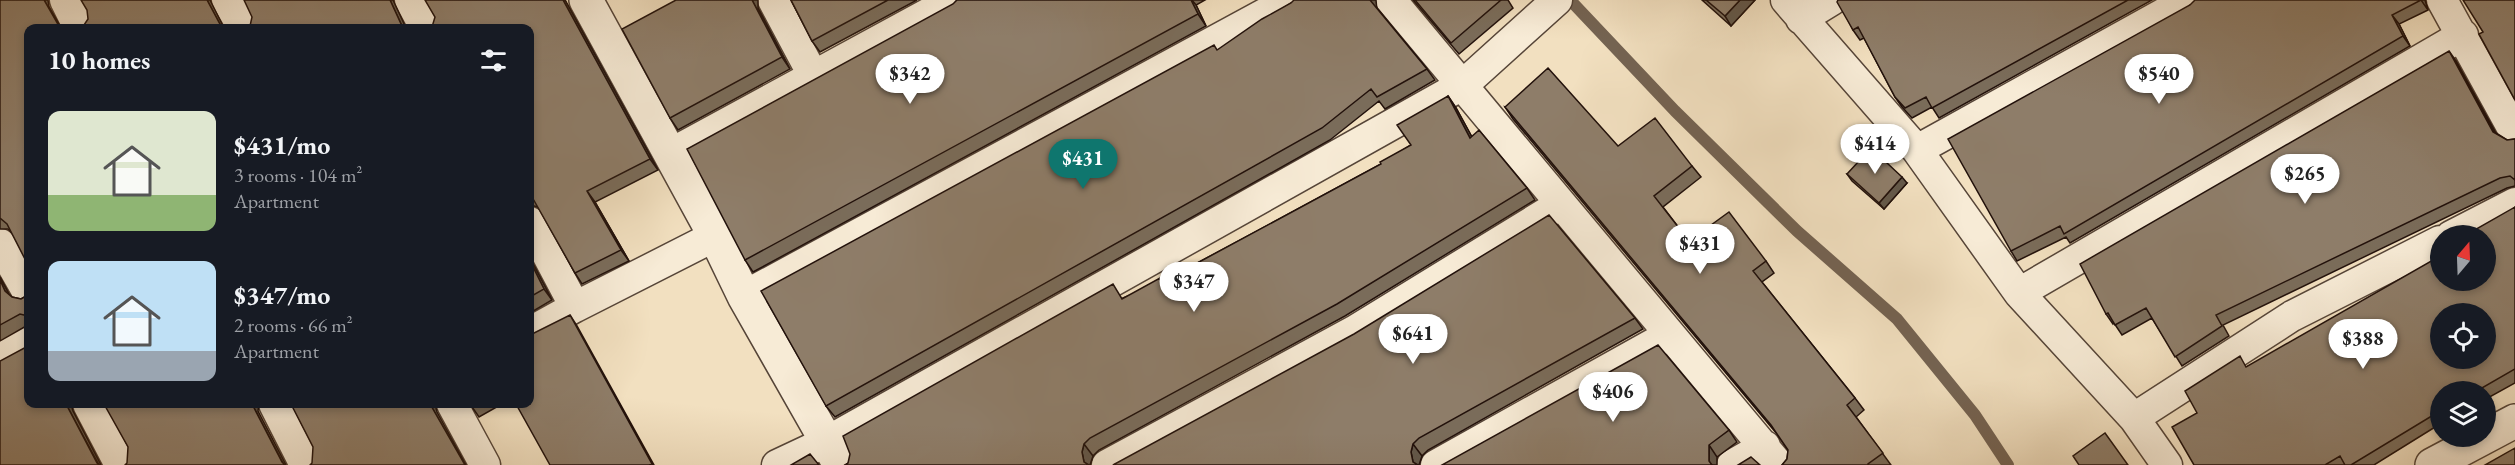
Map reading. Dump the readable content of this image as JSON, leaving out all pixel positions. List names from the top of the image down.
{
  "north": "top",
  "page": {
    "heading": "10 homes",
    "price": [
      "$342",
      "$540",
      "$414",
      "$431",
      "$265",
      "$431",
      "$347",
      "$641",
      "$388",
      "$406"
    ],
    "list": [
      {
        "name": "$431/mo",
        "note": "3 rooms · 104 m² · Apartment"
      },
      {
        "name": "$347/mo",
        "note": "2 rooms · 66 m² · Apartment"
      }
    ]
  }
}
